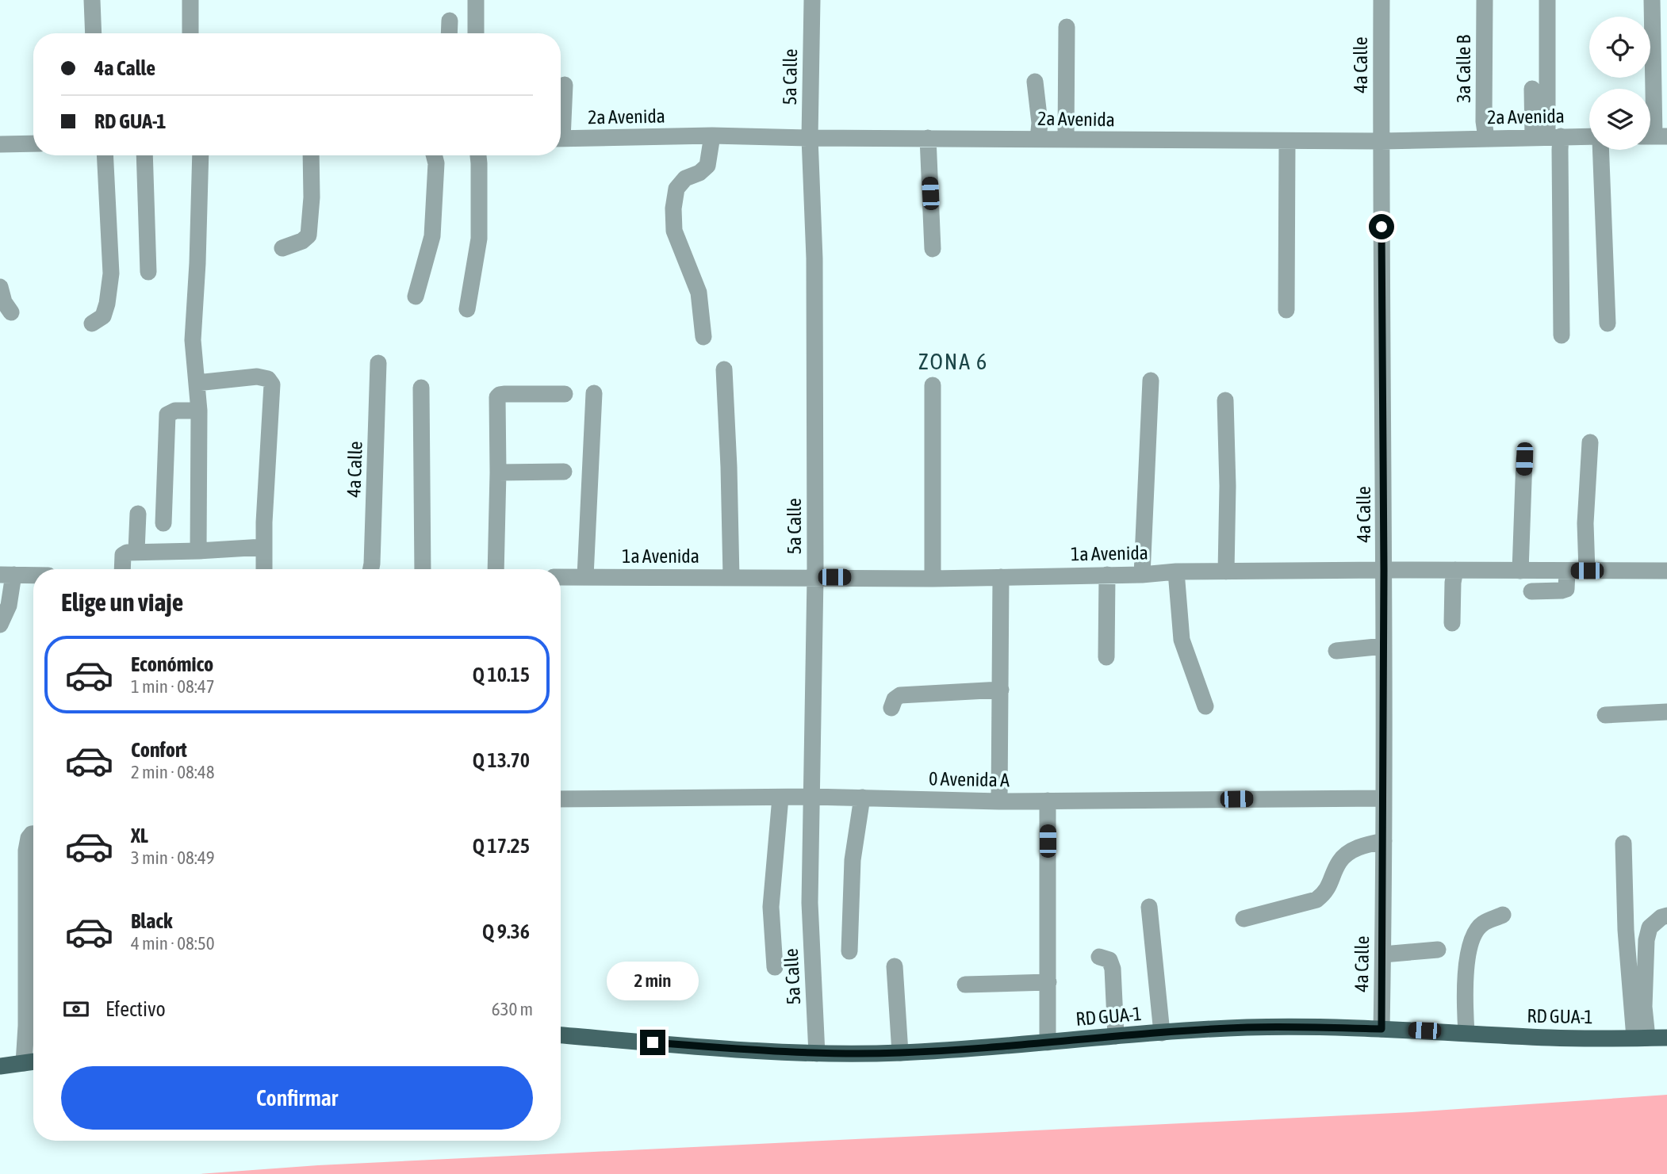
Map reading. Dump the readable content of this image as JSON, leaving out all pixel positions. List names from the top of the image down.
{
  "streets": {
    "main road": ["RD GUA-1"],
    "street": [
      "4a Calle",
      "3a Calle B",
      "5a Calle",
      "2a Avenida",
      "1a Avenida",
      "0 Avenida A"
    ]
  },
  "crossings": [
    ["4a Calle", "2a Avenida"],
    ["4a Calle", "1a Avenida"],
    ["4a Calle", "0 Avenida A"],
    ["4a Calle", "RD GUA-1"],
    ["3a Calle B", "2a Avenida"],
    ["5a Calle", "2a Avenida"],
    ["5a Calle", "1a Avenida"],
    ["5a Calle", "0 Avenida A"],
    ["5a Calle", "RD GUA-1"]
  ],
  "districts": ["ZONA 6"],
  "page": {
    "banner": ["4a Calle", "RD GUA-1"],
    "heading": "Elige un viaje",
    "list": [
      {
        "name": "Económico",
        "note": "1 min · 08:47",
        "value": "Q 10.15"
      },
      {
        "name": "Confort",
        "note": "2 min · 08:48",
        "value": "Q 13.70"
      },
      {
        "name": "XL",
        "note": "3 min · 08:49",
        "value": "Q 17.25"
      },
      {
        "name": "Black",
        "note": "4 min · 08:50",
        "value": "Q 9.36"
      }
    ],
    "bubble": "2 min",
    "pay": ["Efectivo", "630 m"],
    "buttons": "Confirmar"
  }
}
